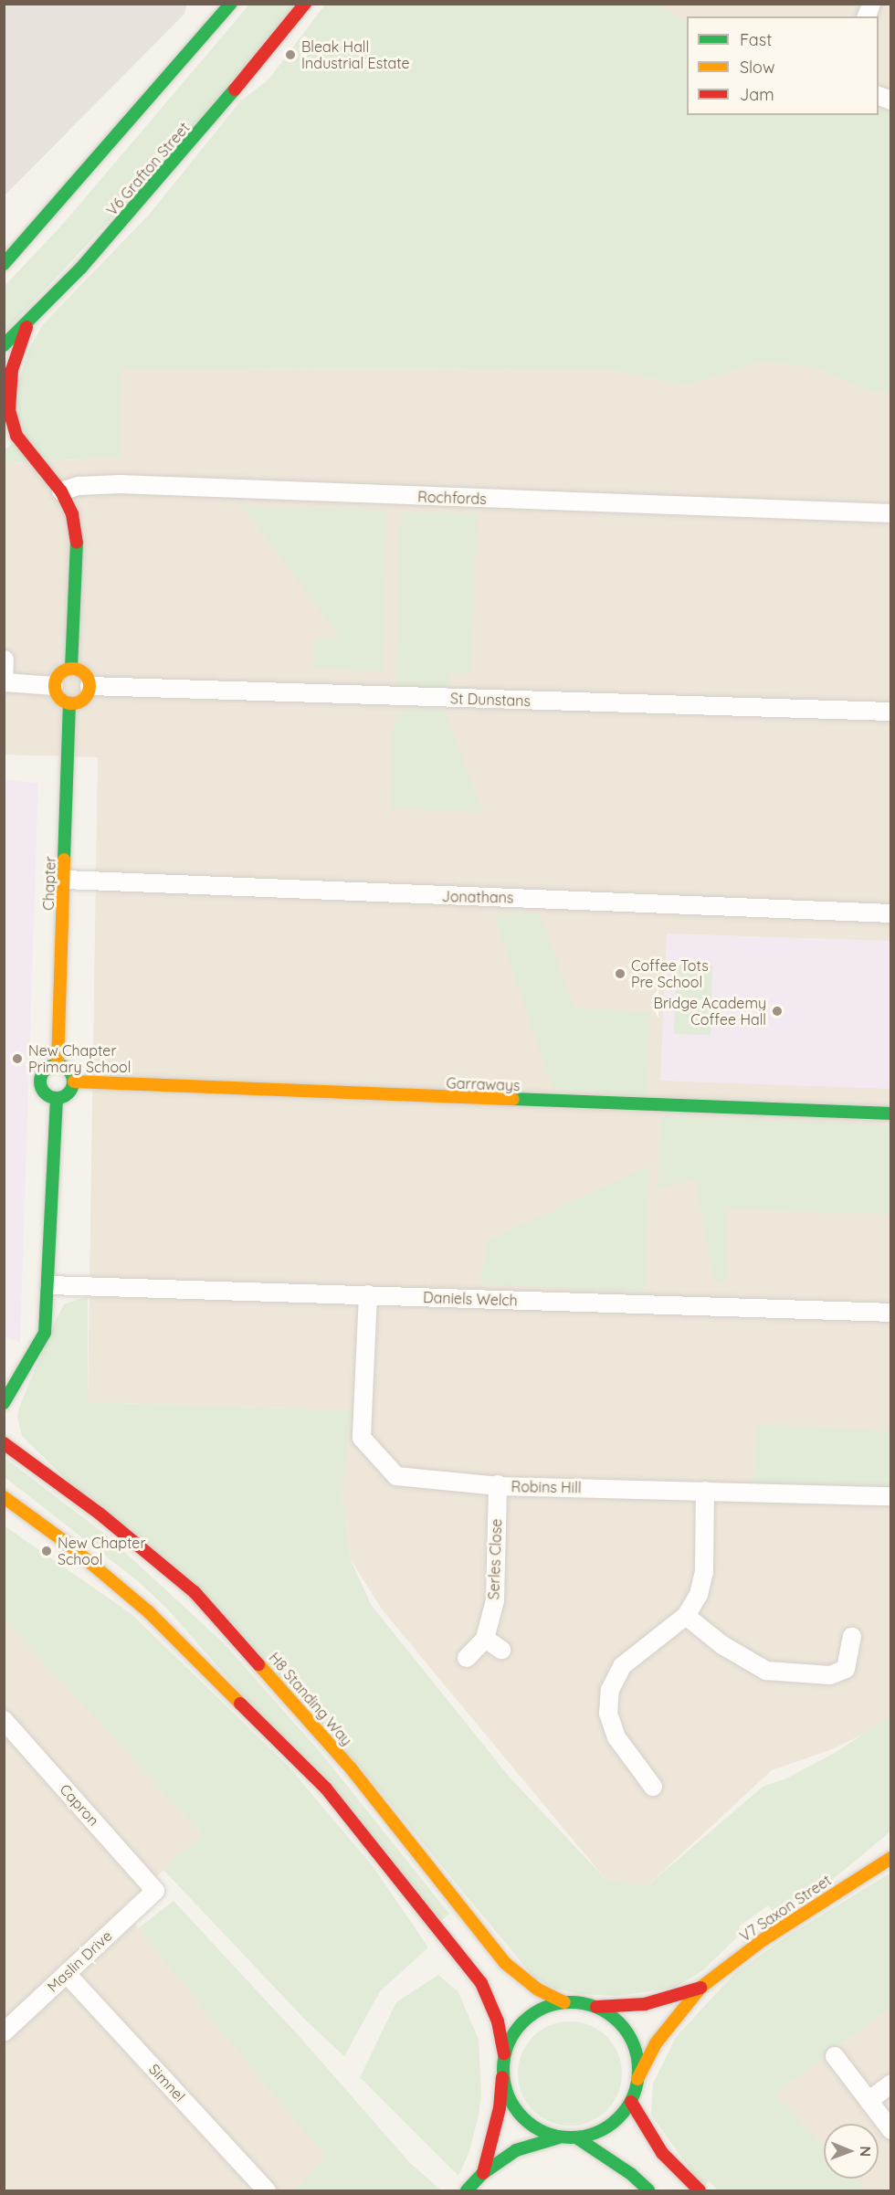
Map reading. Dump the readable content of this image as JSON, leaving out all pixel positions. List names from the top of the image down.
{
  "streets": {
    "main road": [
      "V6 Grafton Street",
      "Chapter",
      "Garraways",
      "H8 Standing Way",
      "V7 Saxon Street"
    ],
    "street": [
      "Rochfords",
      "St Dunstans",
      "Jonathans",
      "Daniels Welch",
      "Robins Hill",
      "Serles Close",
      "Capron",
      "Maslin Drive",
      "Simnel"
    ]
  },
  "crossings": [
    ["St Dunstans", "Chapter"],
    ["Chapter", "Jonathans"],
    ["Chapter", "Garraways"],
    ["Daniels Welch", "Robins Hill"],
    ["Robins Hill", "Serles Close"],
    ["H8 Standing Way", "V7 Saxon Street"],
    ["Capron", "Maslin Drive"],
    ["Maslin Drive", "Simnel"]
  ],
  "places": [
    "Bleak Hall Industrial Estate",
    "Coffee Tots Pre School",
    "Bridge Academy Coffee Hall",
    "New Chapter Primary School",
    "New Chapter School"
  ],
  "legend": ["Fast", "Slow", "Jam"],
  "north": "right"
}
